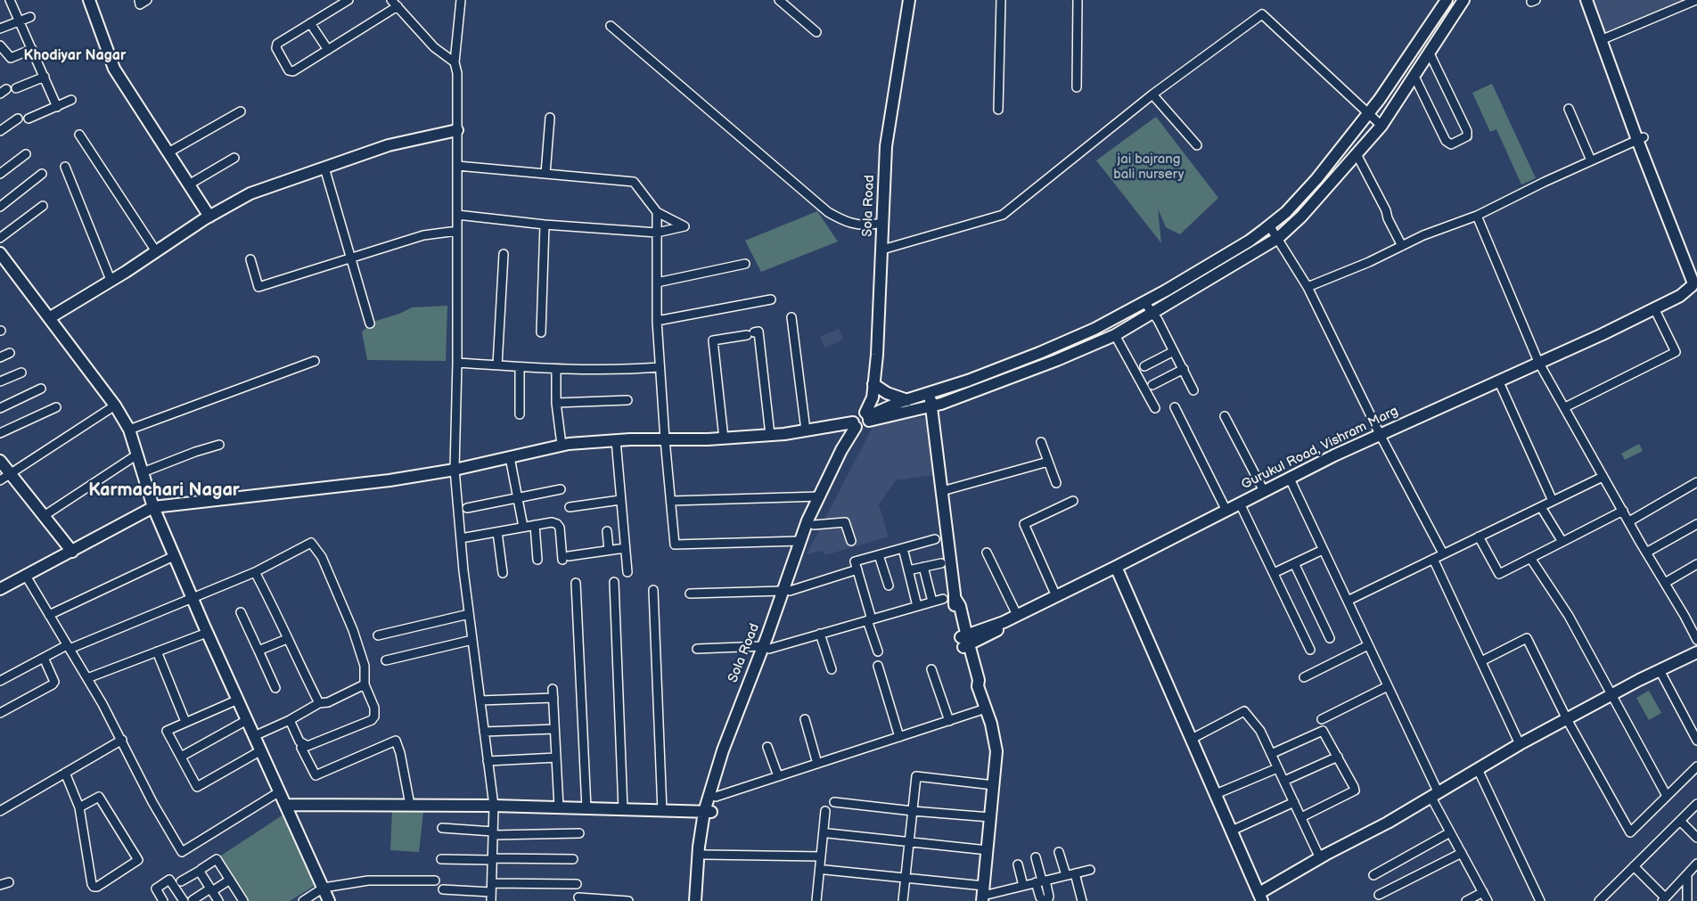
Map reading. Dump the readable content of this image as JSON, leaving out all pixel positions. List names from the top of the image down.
{
  "streets": {
    "street": ["Sola Road", "Gurukul Road, Vishram Marg"]
  },
  "districts": ["Khodiyar Nagar", "Karmachari Nagar"],
  "parks": ["jai bajrang bali nursery"]
}
